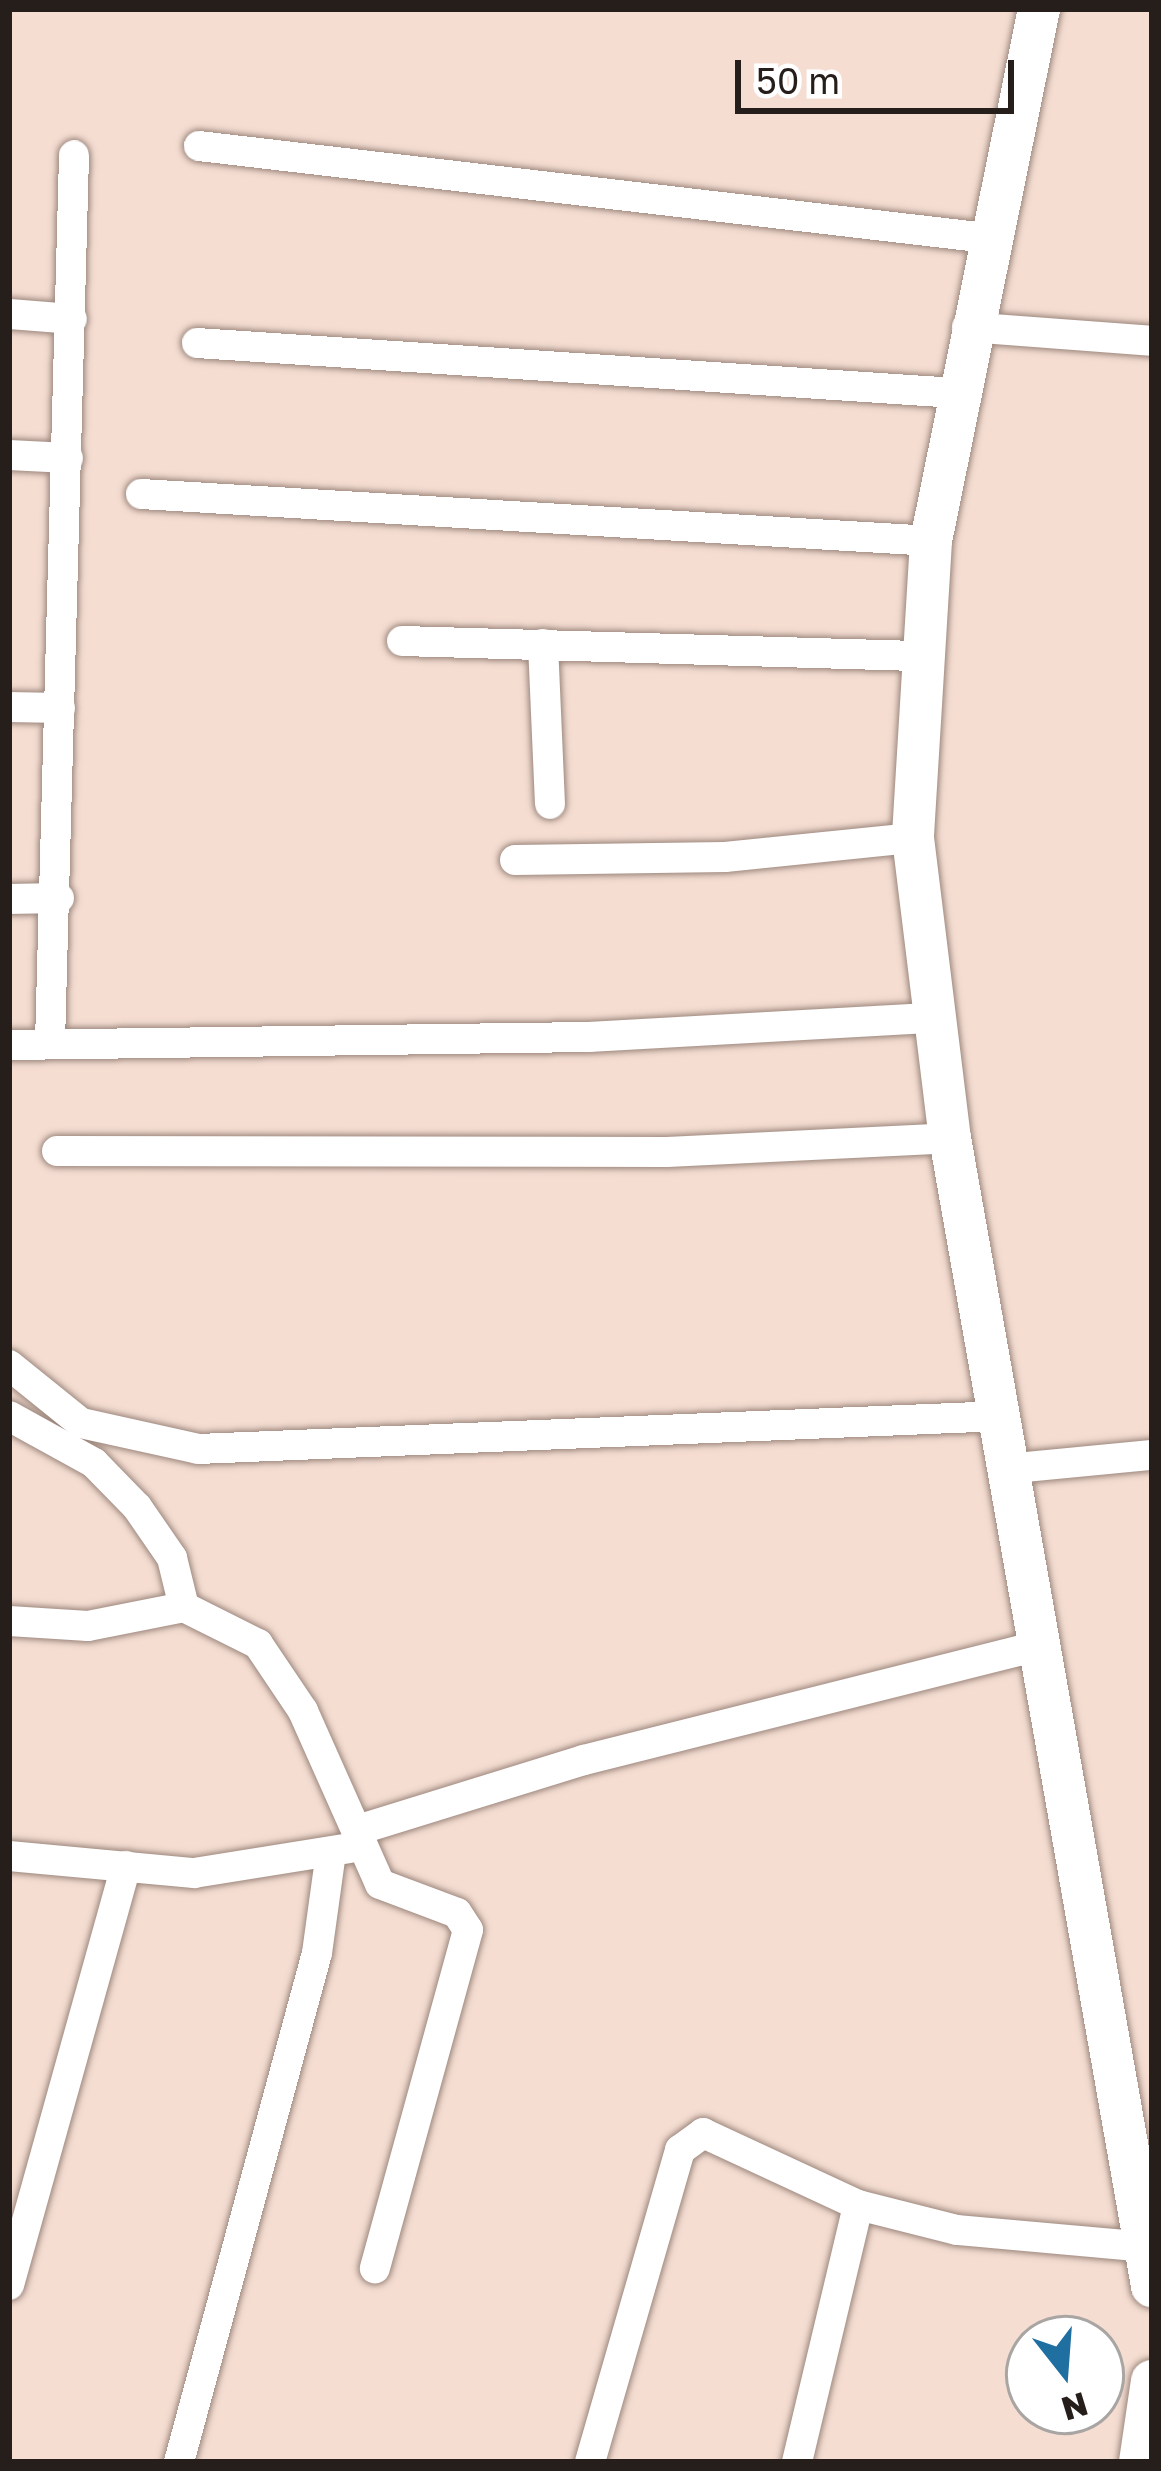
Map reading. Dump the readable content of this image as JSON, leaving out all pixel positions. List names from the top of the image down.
{
  "scale_bar": "50 m",
  "north": "bottom"
}
